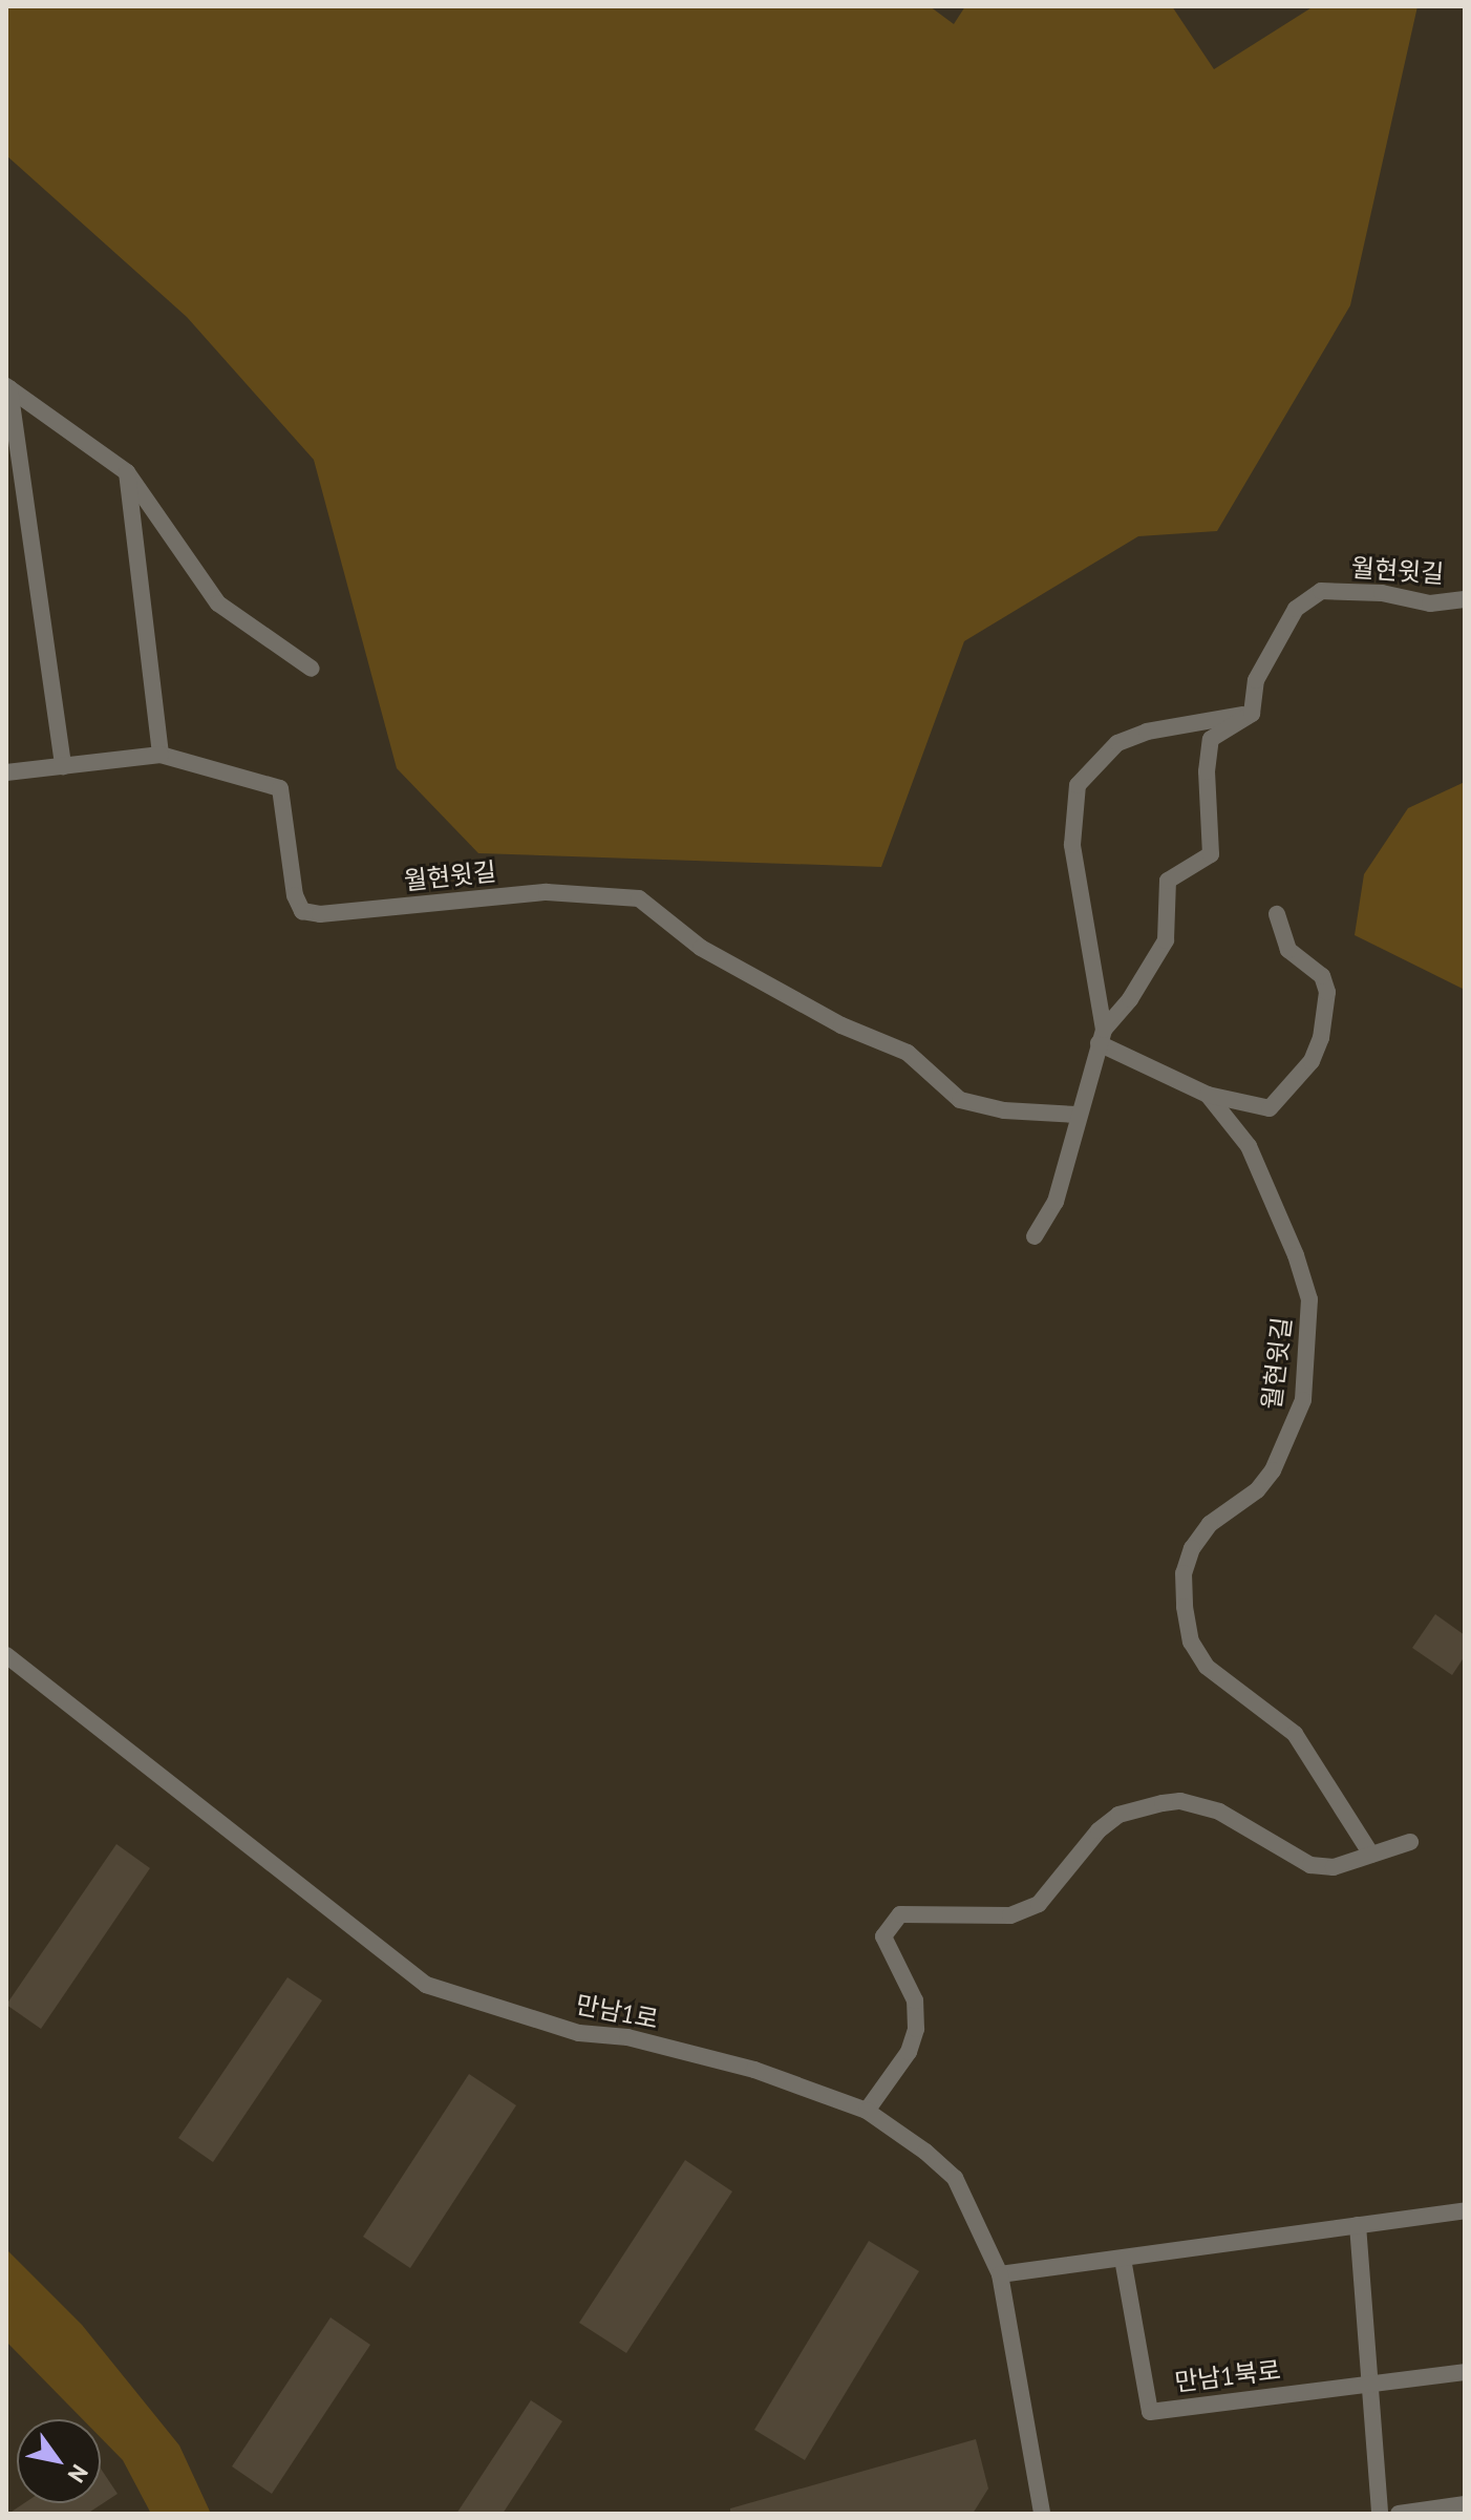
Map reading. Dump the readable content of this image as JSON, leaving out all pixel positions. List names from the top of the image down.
{
  "streets": {
    "street": ["월현윗길", "만남1로", "만남1북로"]
  },
  "north": "bottom right"
}
